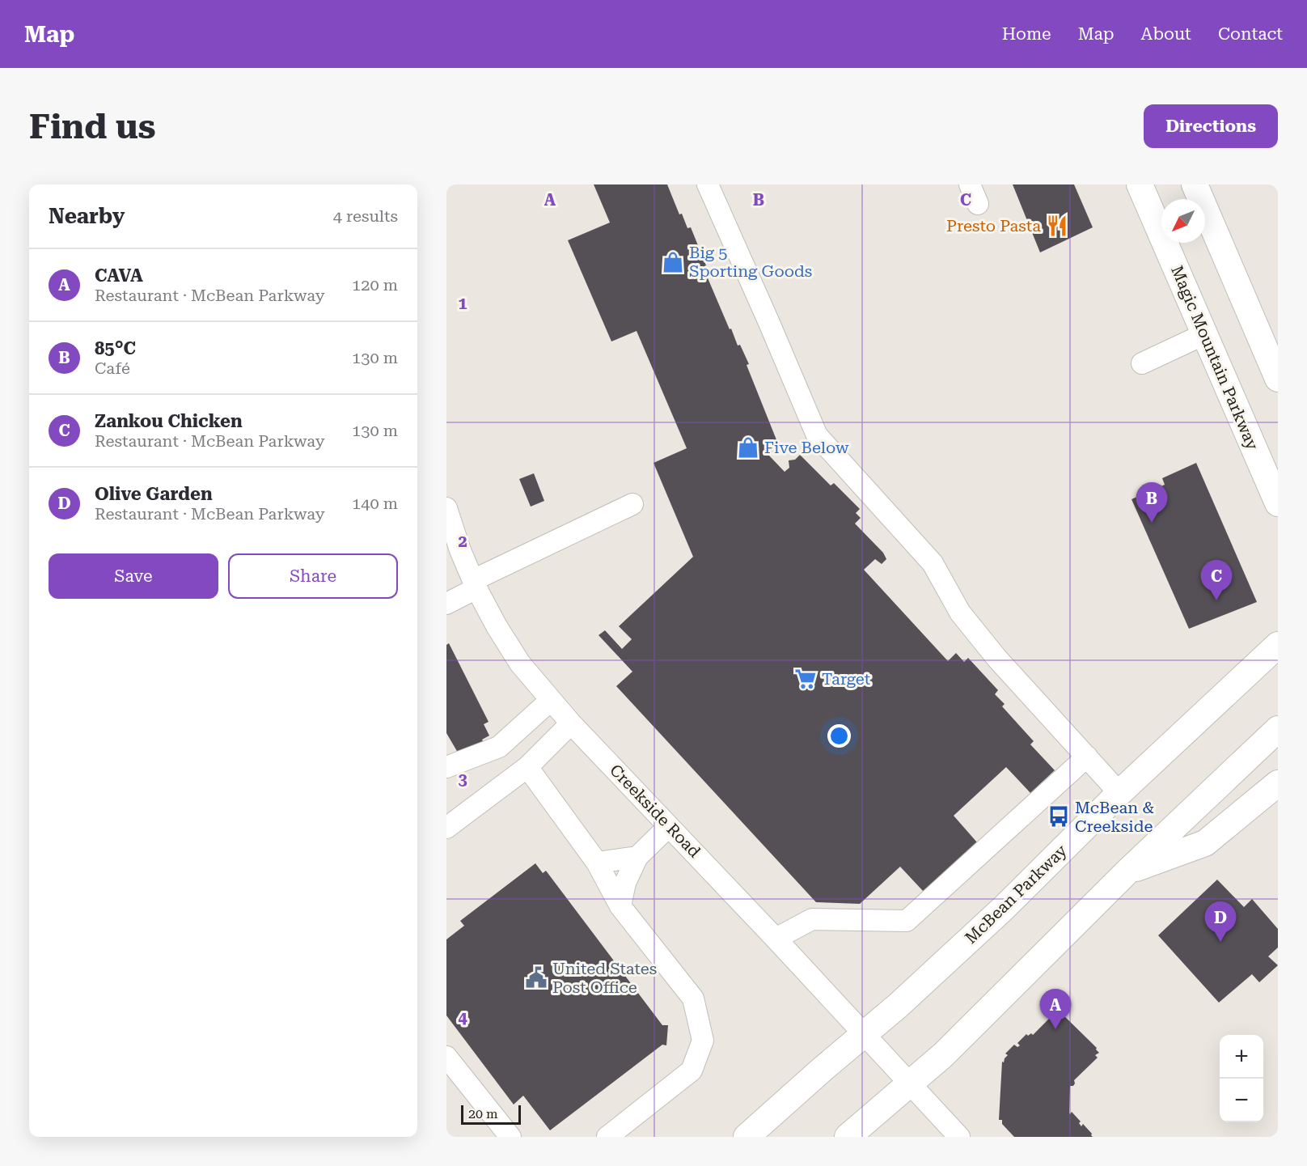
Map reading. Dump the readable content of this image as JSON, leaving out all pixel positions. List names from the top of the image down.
{
  "streets": {
    "main road": ["Magic Mountain Parkway", "McBean Parkway"],
    "street": ["Creekside Road"]
  },
  "crossings": [
    ["Creekside Road", "McBean Parkway"]
  ],
  "places": {
    "restaurant": ["Presto Pasta"],
    "shop": ["Big 5 Sporting Goods", "Five Below"],
    "supermarket": ["Target"],
    "bus stop": ["McBean & Creekside"],
    "public building": ["United States Post Office"]
  },
  "scale_bar": "20 m",
  "north": "bottom left",
  "page": {
    "header": "Map",
    "nav": [
      "Home",
      "Map",
      "About",
      "Contact"
    ],
    "buttons": [
      "Directions",
      ["Save", "Share"]
    ],
    "title": "Find us",
    "heading": ["Nearby", "4 results"],
    "list": [
      {
        "mark": "A",
        "name": "CAVA",
        "note": "Restaurant · McBean Parkway",
        "value": "120 m"
      },
      {
        "mark": "B",
        "name": "85°C",
        "note": "Café",
        "value": "130 m"
      },
      {
        "mark": "C",
        "name": "Zankou Chicken",
        "note": "Restaurant · McBean Parkway",
        "value": "130 m"
      },
      {
        "mark": "D",
        "name": "Olive Garden",
        "note": "Restaurant · McBean Parkway",
        "value": "140 m"
      }
    ],
    "pins": [
      "B",
      "C",
      "D",
      "A"
    ],
    "map_buttons": ["+", "−"],
    "scale": "20 m"
  },
  "grid": {
    "columns": ["A", "B", "C"],
    "rows": [
      "1",
      "2",
      "3",
      "4"
    ]
  }
}
